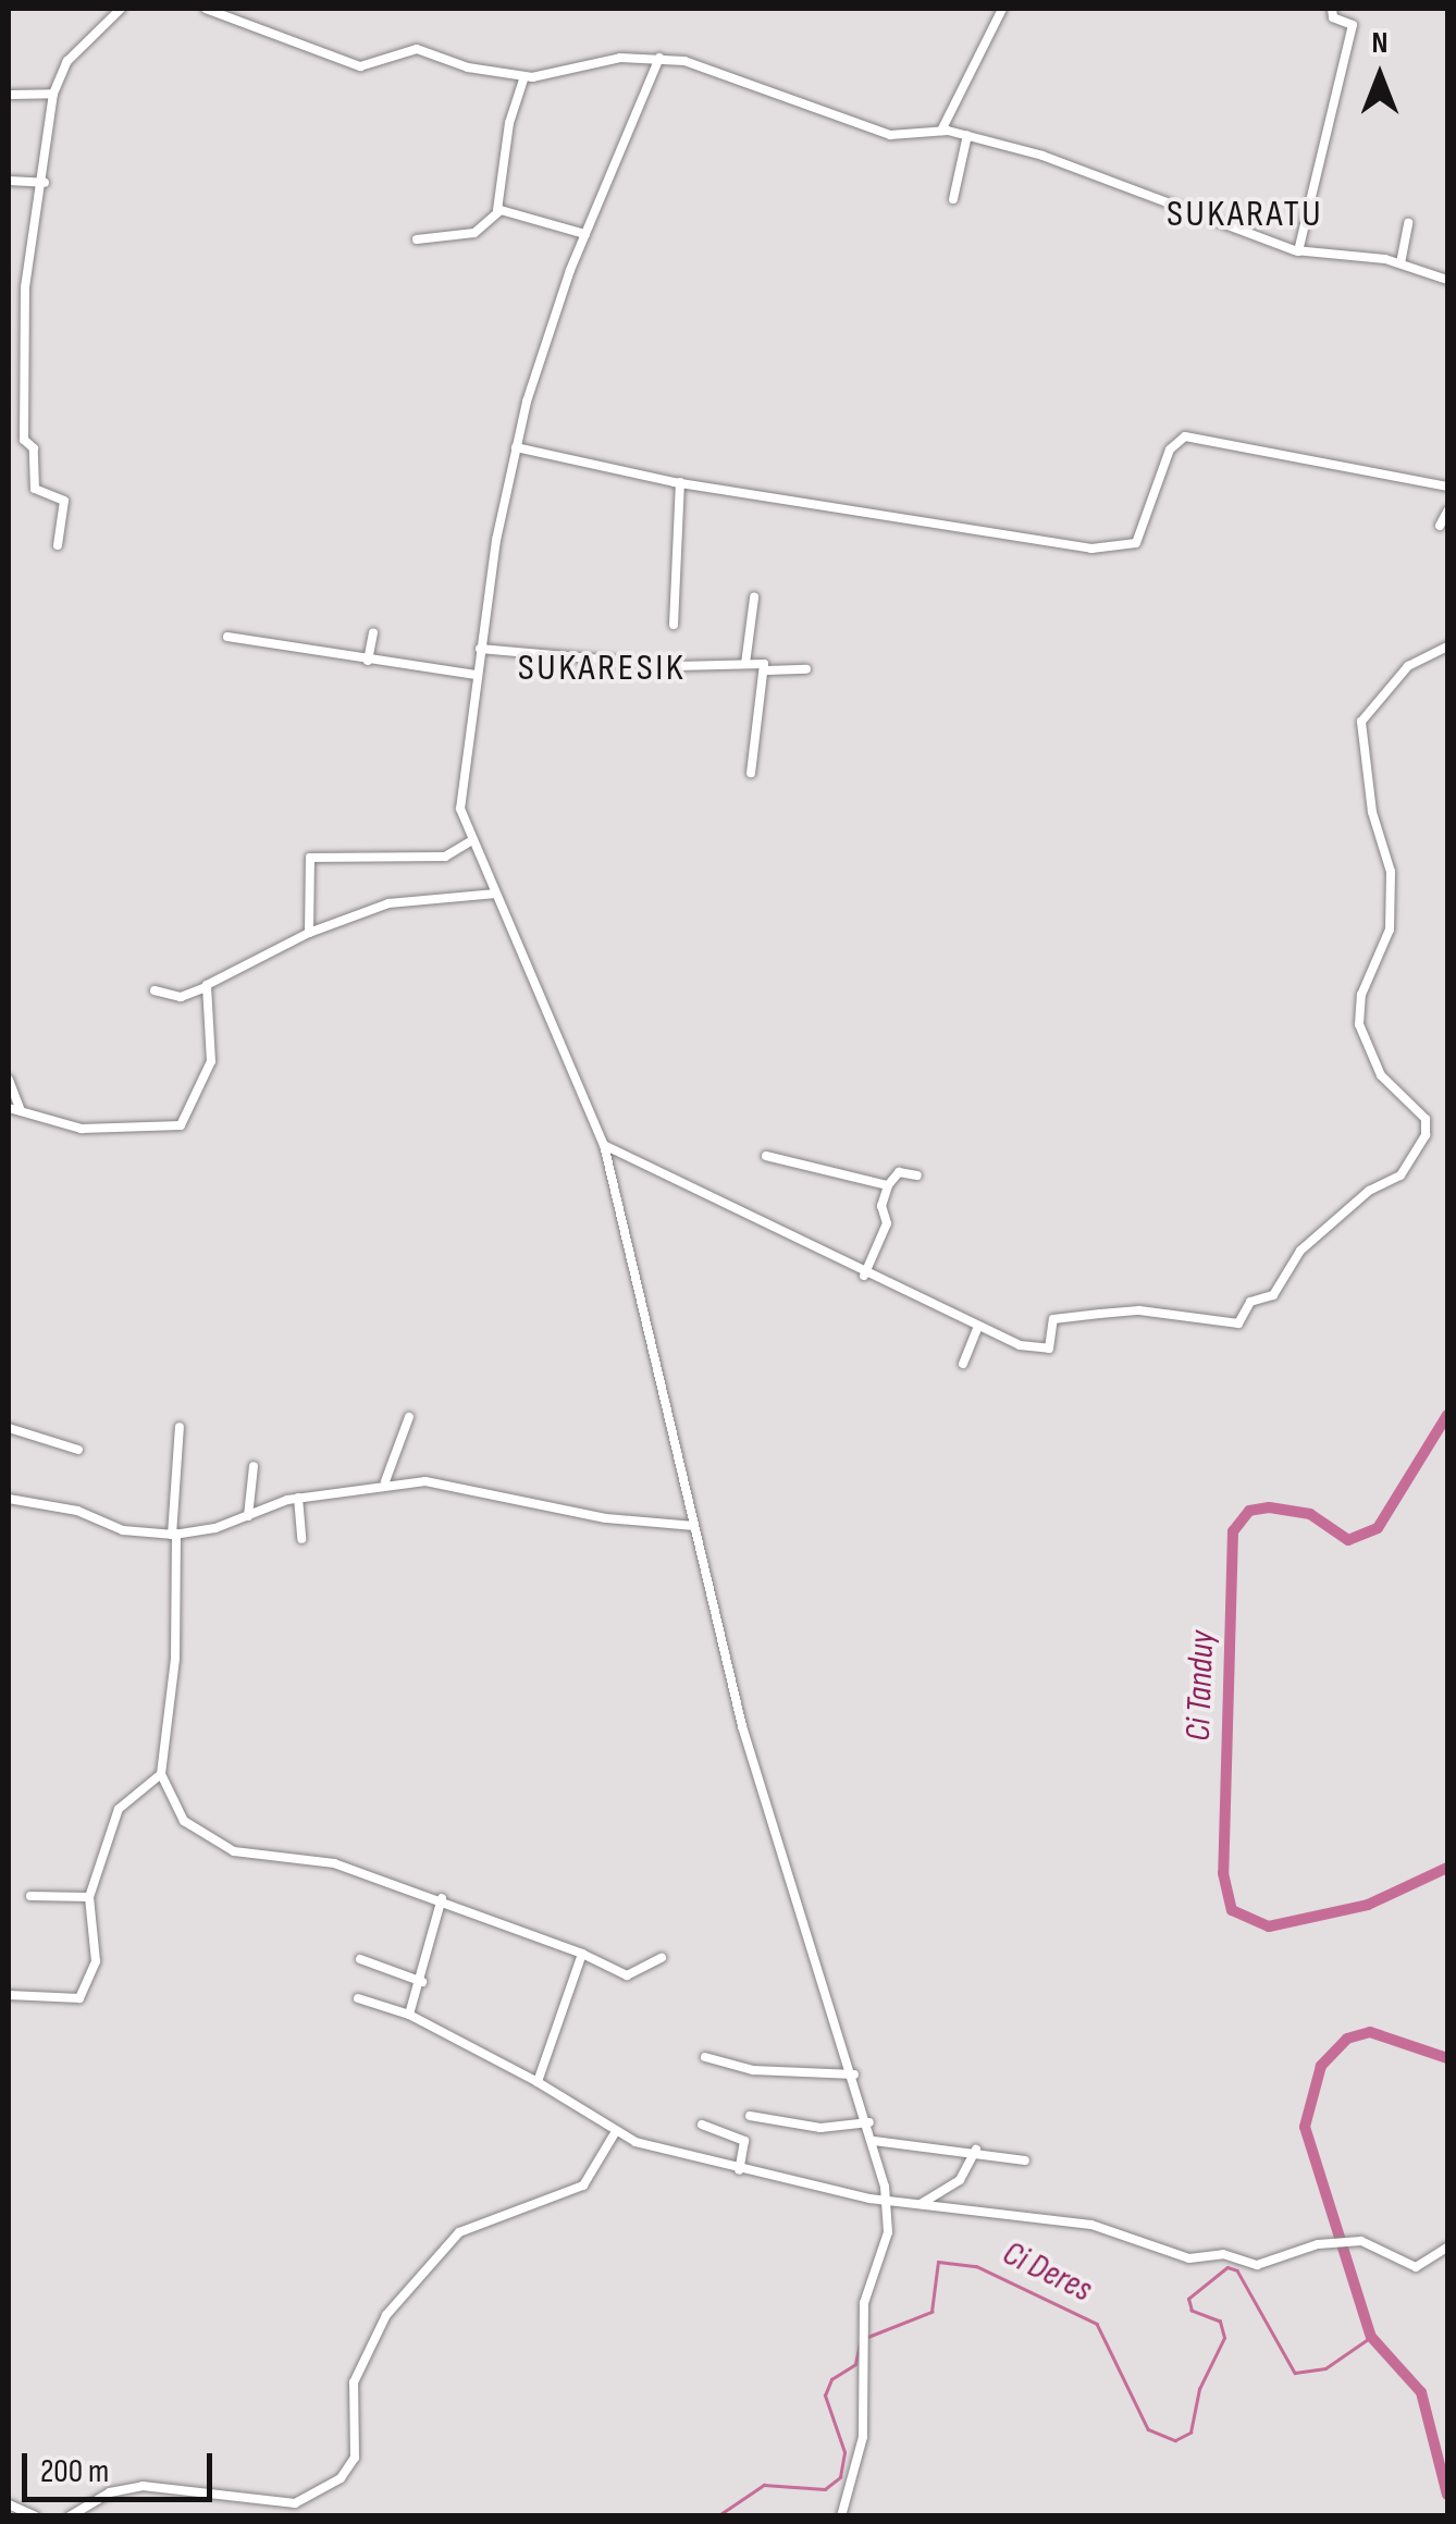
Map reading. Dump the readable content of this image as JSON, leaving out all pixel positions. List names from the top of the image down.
{
  "districts": ["SUKARATU", "SUKARESIK"],
  "water": ["Ci Tanduy", "Ci Deres"],
  "scale_bar": "200 m",
  "north": "top"
}
